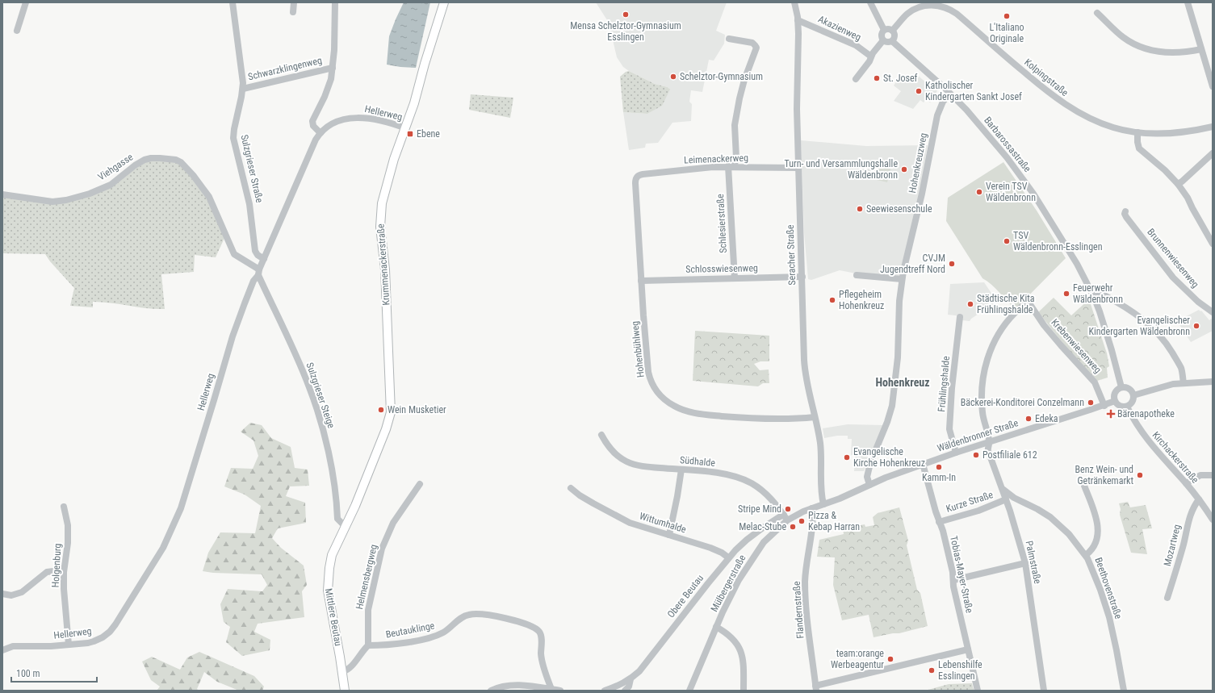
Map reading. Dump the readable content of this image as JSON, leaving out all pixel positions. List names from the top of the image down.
{
  "streets": {
    "main road": ["Krummenackerstraße", "Mittlere Beutau"],
    "street": [
      "Akazienweg",
      "Schwarzklingenweg",
      "Kolpingstraße",
      "Hellerweg",
      "Barbarossastraße",
      "Leimenackerweg",
      "Hohenkreuzweg",
      "Viehgasse",
      "Sulzgrieser Straße",
      "Schlesierstraße",
      "Seracher Straße",
      "Brunnenwiesenweg",
      "Schlosswiesenweg",
      "Krebenwiesenweg",
      "Hohenbühlweg",
      "Frühlingshalde",
      "Sulzgrieser Steige",
      "Wäldenbronner Straße",
      "Kirchackerstraße",
      "Südhalde",
      "Kurze Straße",
      "Wittumhalde",
      "Mozartweg",
      "Palmstraße",
      "Holgenburg",
      "Tobias-Mayer-Straße",
      "Helmensbergweg",
      "Mülbergerstraße",
      "Beethovenstraße",
      "Obere Beutau",
      "Flandernstraße",
      "Beutauklinge"
    ]
  },
  "crossings": [
    ["Akazienweg", "Seracher Straße"],
    ["Schwarzklingenweg", "Sulzgrieser Straße"],
    ["Kolpingstraße", "Barbarossastraße"],
    ["Hellerweg", "Viehgasse"],
    ["Hellerweg", "Sulzgrieser Straße"],
    ["Hellerweg", "Krummenackerstraße"],
    ["Hellerweg", "Sulzgrieser Steige"],
    ["Hellerweg", "Holgenburg"],
    ["Barbarossastraße", "Hohenkreuzweg"],
    ["Barbarossastraße", "Wäldenbronner Straße"],
    ["Barbarossastraße", "Kirchackerstraße"],
    ["Leimenackerweg", "Schlesierstraße"],
    ["Leimenackerweg", "Seracher Straße"],
    ["Leimenackerweg", "Hohenbühlweg"],
    ["Hohenkreuzweg", "Wäldenbronner Straße"],
    ["Viehgasse", "Sulzgrieser Steige"],
    ["Schlesierstraße", "Schlosswiesenweg"],
    ["Seracher Straße", "Schlosswiesenweg"],
    ["Seracher Straße", "Hohenbühlweg"],
    ["Seracher Straße", "Wäldenbronner Straße"],
    ["Krummenackerstraße", "Sulzgrieser Steige"],
    ["Krummenackerstraße", "Mittlere Beutau"],
    ["Schlosswiesenweg", "Hohenbühlweg"],
    ["Krebenwiesenweg", "Wäldenbronner Straße"],
    ["Krebenwiesenweg", "Palmstraße"],
    ["Frühlingshalde", "Wäldenbronner Straße"],
    ["Sulzgrieser Steige", "Mittlere Beutau"],
    ["Wäldenbronner Straße", "Kirchackerstraße"],
    ["Wäldenbronner Straße", "Palmstraße"],
    ["Wäldenbronner Straße", "Tobias-Mayer-Straße"],
    ["Wäldenbronner Straße", "Mülbergerstraße"],
    ["Wäldenbronner Straße", "Flandernstraße"],
    ["Kirchackerstraße", "Mozartweg"],
    ["Südhalde", "Mülbergerstraße"],
    ["Südhalde", "Obere Beutau"],
    ["Kurze Straße", "Palmstraße"],
    ["Kurze Straße", "Tobias-Mayer-Straße"],
    ["Wittumhalde", "Obere Beutau"],
    ["Palmstraße", "Beethovenstraße"],
    ["Helmensbergweg", "Beutauklinge"],
    ["Mülbergerstraße", "Obere Beutau"],
    ["Mülbergerstraße", "Flandernstraße"]
  ],
  "districts": ["Hohenkreuz"],
  "places": {
    "other": [
      "Mensa Schelztor-Gymnasium Esslingen",
      "L'Italiano Originale",
      "Schelztor-Gymnasium",
      "St. Josef",
      "Katholischer Kindergarten Sankt Josef",
      "Turn- und Versammlungshalle Wäldenbronn",
      "Verein TSV Wäldenbronn",
      "Seewiesenschule",
      "TSV Wäldenbronn-Esslingen",
      "CVJM Jugendtreff Nord",
      "Feuerwehr Wäldenbronn",
      "Pflegeheim Hohenkreuz",
      "Städtische Kita Frühlingshalde",
      "Evangelischer Kindergarten Wäldenbronn",
      "Bäckerei-Konditorei Conzelmann",
      "Wein Musketier",
      "Edeka",
      "Postfiliale 612",
      "Evangelische Kirche Hohenkreuz",
      "Kamm-In",
      "Benz Wein- und Getränkemarkt",
      "Stripe Mind",
      "Pizza & Kebap Harran",
      "Melac-Stube",
      "team:orange Werbeagentur",
      "Lebenshilfe Esslingen"
    ],
    "transit": ["Ebene"],
    "health": ["Bärenapotheke"]
  },
  "scale_bar": "100 m"
}
